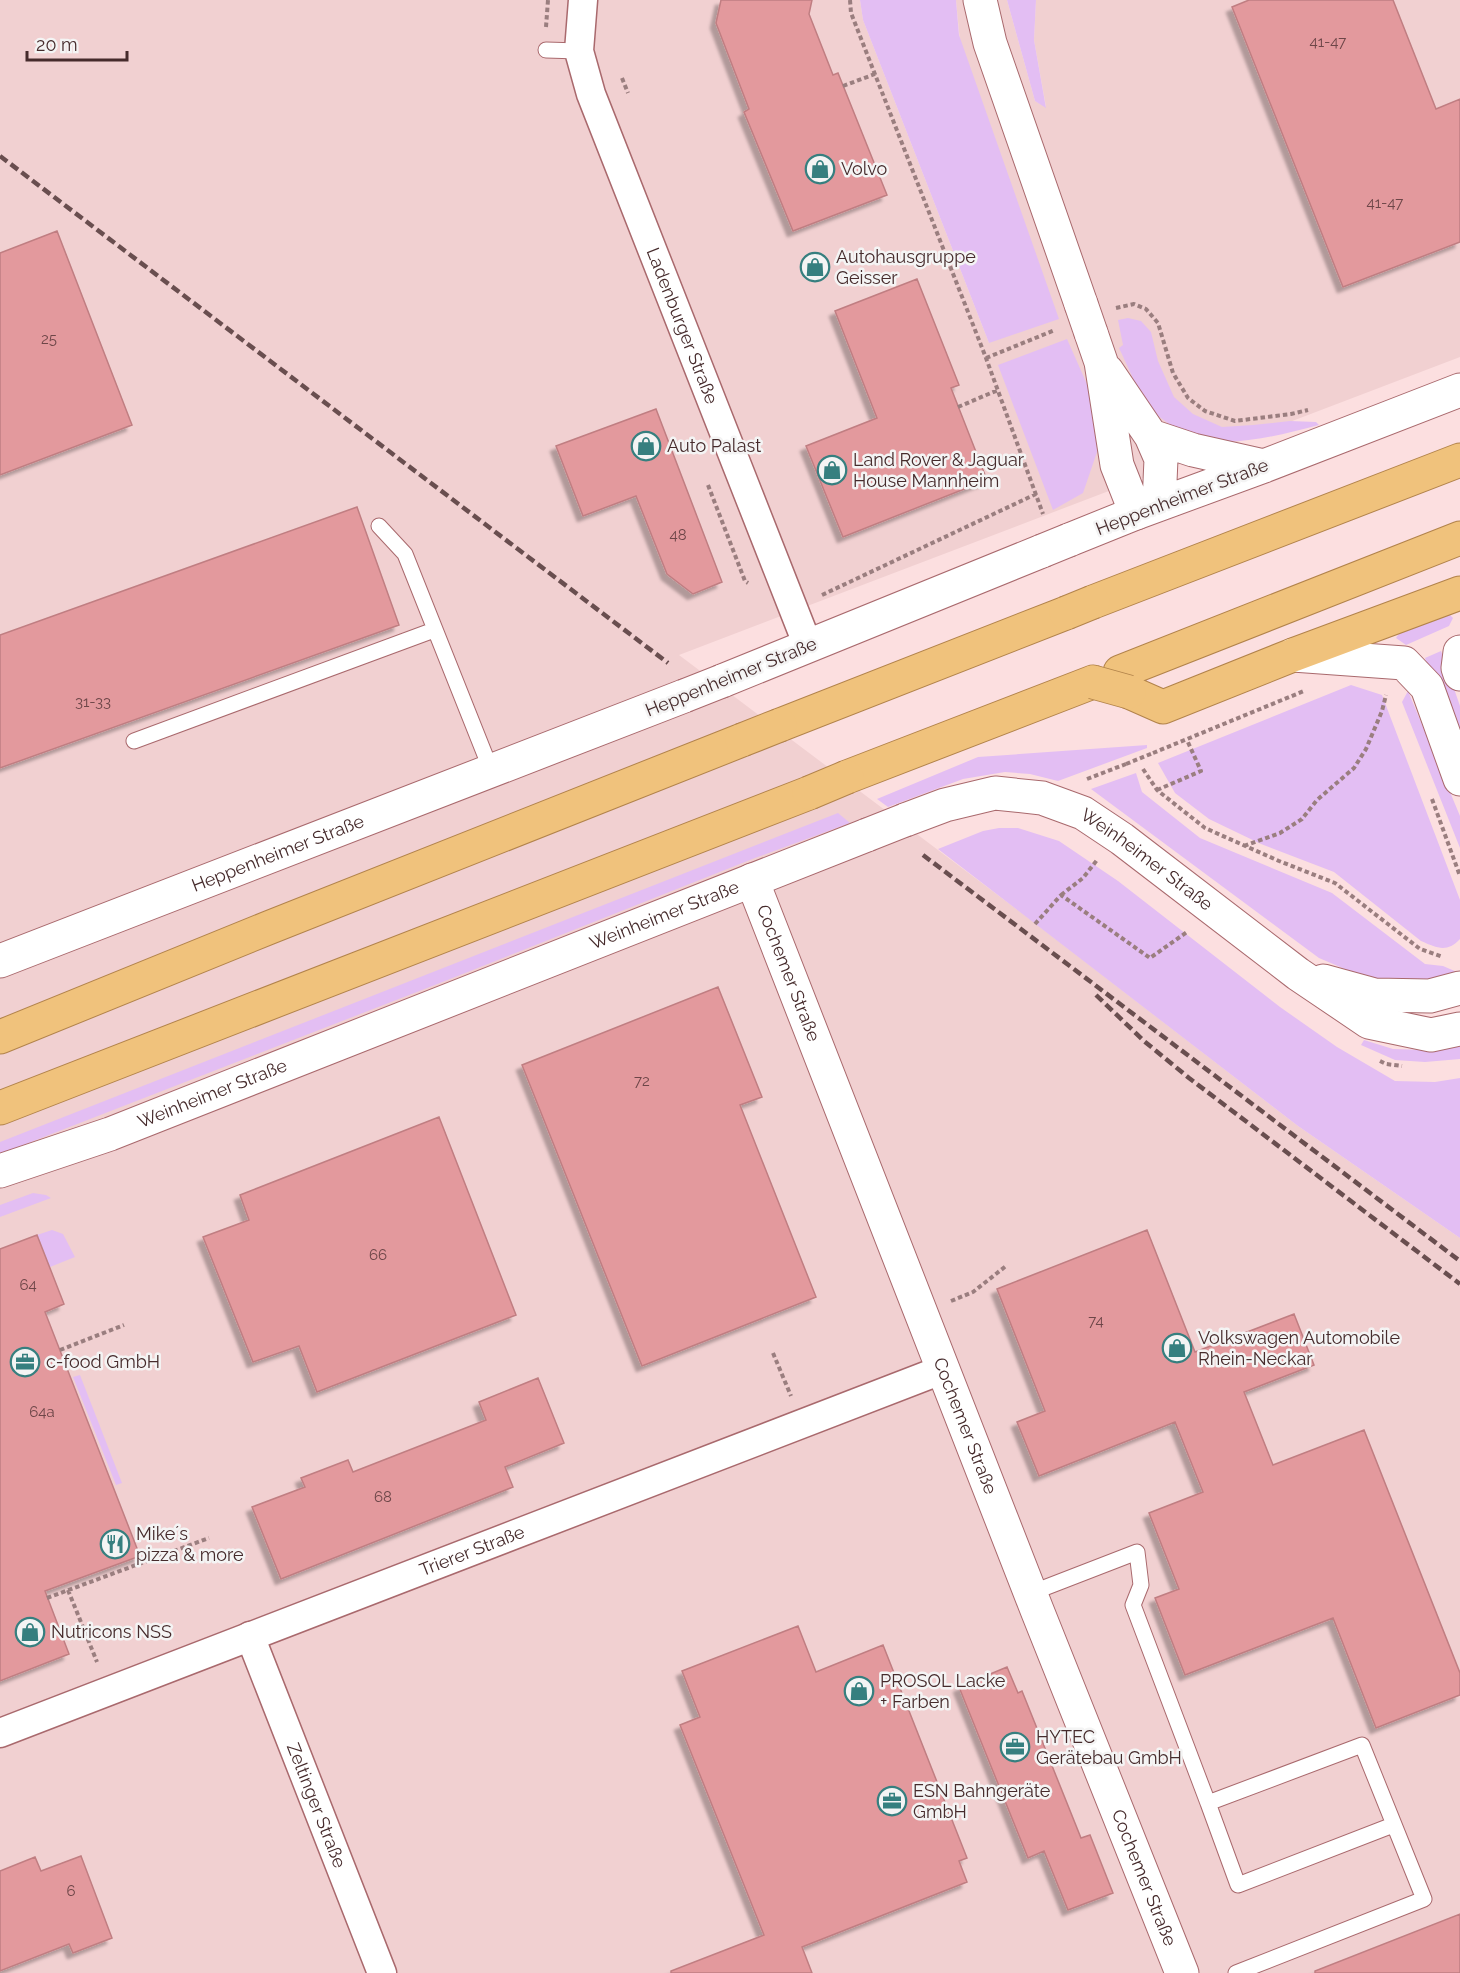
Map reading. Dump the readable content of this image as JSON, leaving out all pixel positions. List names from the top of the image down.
{
  "streets": {
    "street": [
      "Ladenburger Straße",
      "Heppenheimer Straße",
      "Weinheimer Straße",
      "Cochemer Straße",
      "Trierer Straße",
      "Zeltinger Straße"
    ]
  },
  "crossings": [
    ["Ladenburger Straße", "Heppenheimer Straße"],
    ["Weinheimer Straße", "Cochemer Straße"],
    ["Cochemer Straße", "Trierer Straße"],
    ["Trierer Straße", "Zeltinger Straße"]
  ],
  "places": {
    "shop": [
      "Volvo",
      "Autohausgruppe Geisser",
      "Auto Palast",
      "Land Rover & Jaguar House Mannheim",
      "Volkswagen Automobile Rhein-Neckar",
      "Nutricons NSS",
      "PROSOL Lacke + Farben"
    ],
    "office": ["c-food GmbH", "HYTEC Gerätebau GmbH", "ESN Bahngeräte GmbH"],
    "restaurant": ["Mike´s pizza & more"]
  },
  "house_numbers": [
    "41-47",
    "41-47",
    "25",
    "48",
    "31-33",
    "72",
    "66",
    "64",
    "74",
    "64a",
    "68",
    "6"
  ],
  "scale_bar": "20 m"
}
